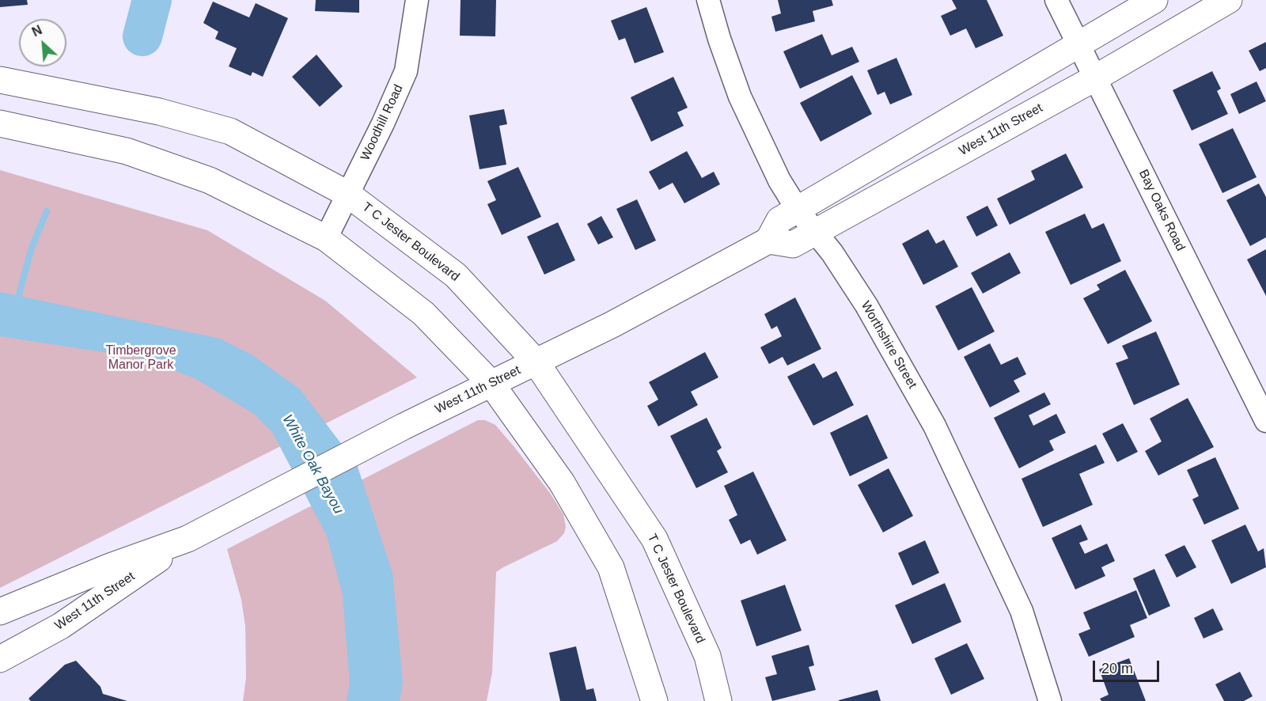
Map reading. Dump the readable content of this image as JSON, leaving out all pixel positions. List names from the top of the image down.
{
  "streets": {
    "main road": ["West 11th Street", "T C Jester Boulevard"],
    "street": ["Woodhill Road", "Bay Oaks Road", "Worthshire Street"]
  },
  "crossings": [
    ["Woodhill Road", "T C Jester Boulevard"],
    ["West 11th Street", "Bay Oaks Road"],
    ["West 11th Street", "T C Jester Boulevard"],
    ["West 11th Street", "Worthshire Street"]
  ],
  "water": ["White Oak Bayou"],
  "parks": ["Timbergrove Manor Park"],
  "scale_bar": "20 m",
  "north": "top left"
}
